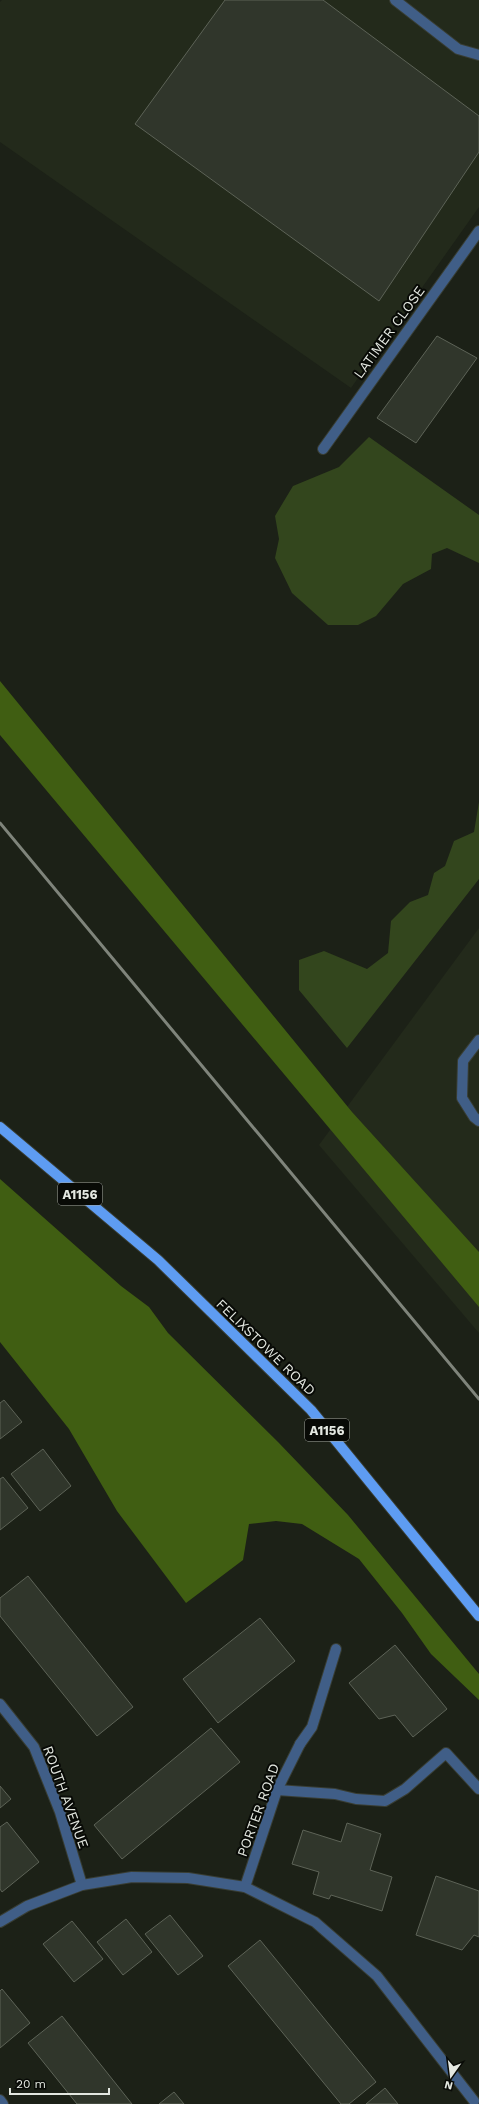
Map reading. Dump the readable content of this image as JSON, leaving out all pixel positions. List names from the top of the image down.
{
  "streets": {
    "main road": ["A1156", "FELIXSTOWE ROAD"],
    "street": ["LATIMER CLOSE", "ROUTH AVENUE", "PORTER ROAD"]
  },
  "scale_bar": "20 m",
  "north": "bottom"
}
